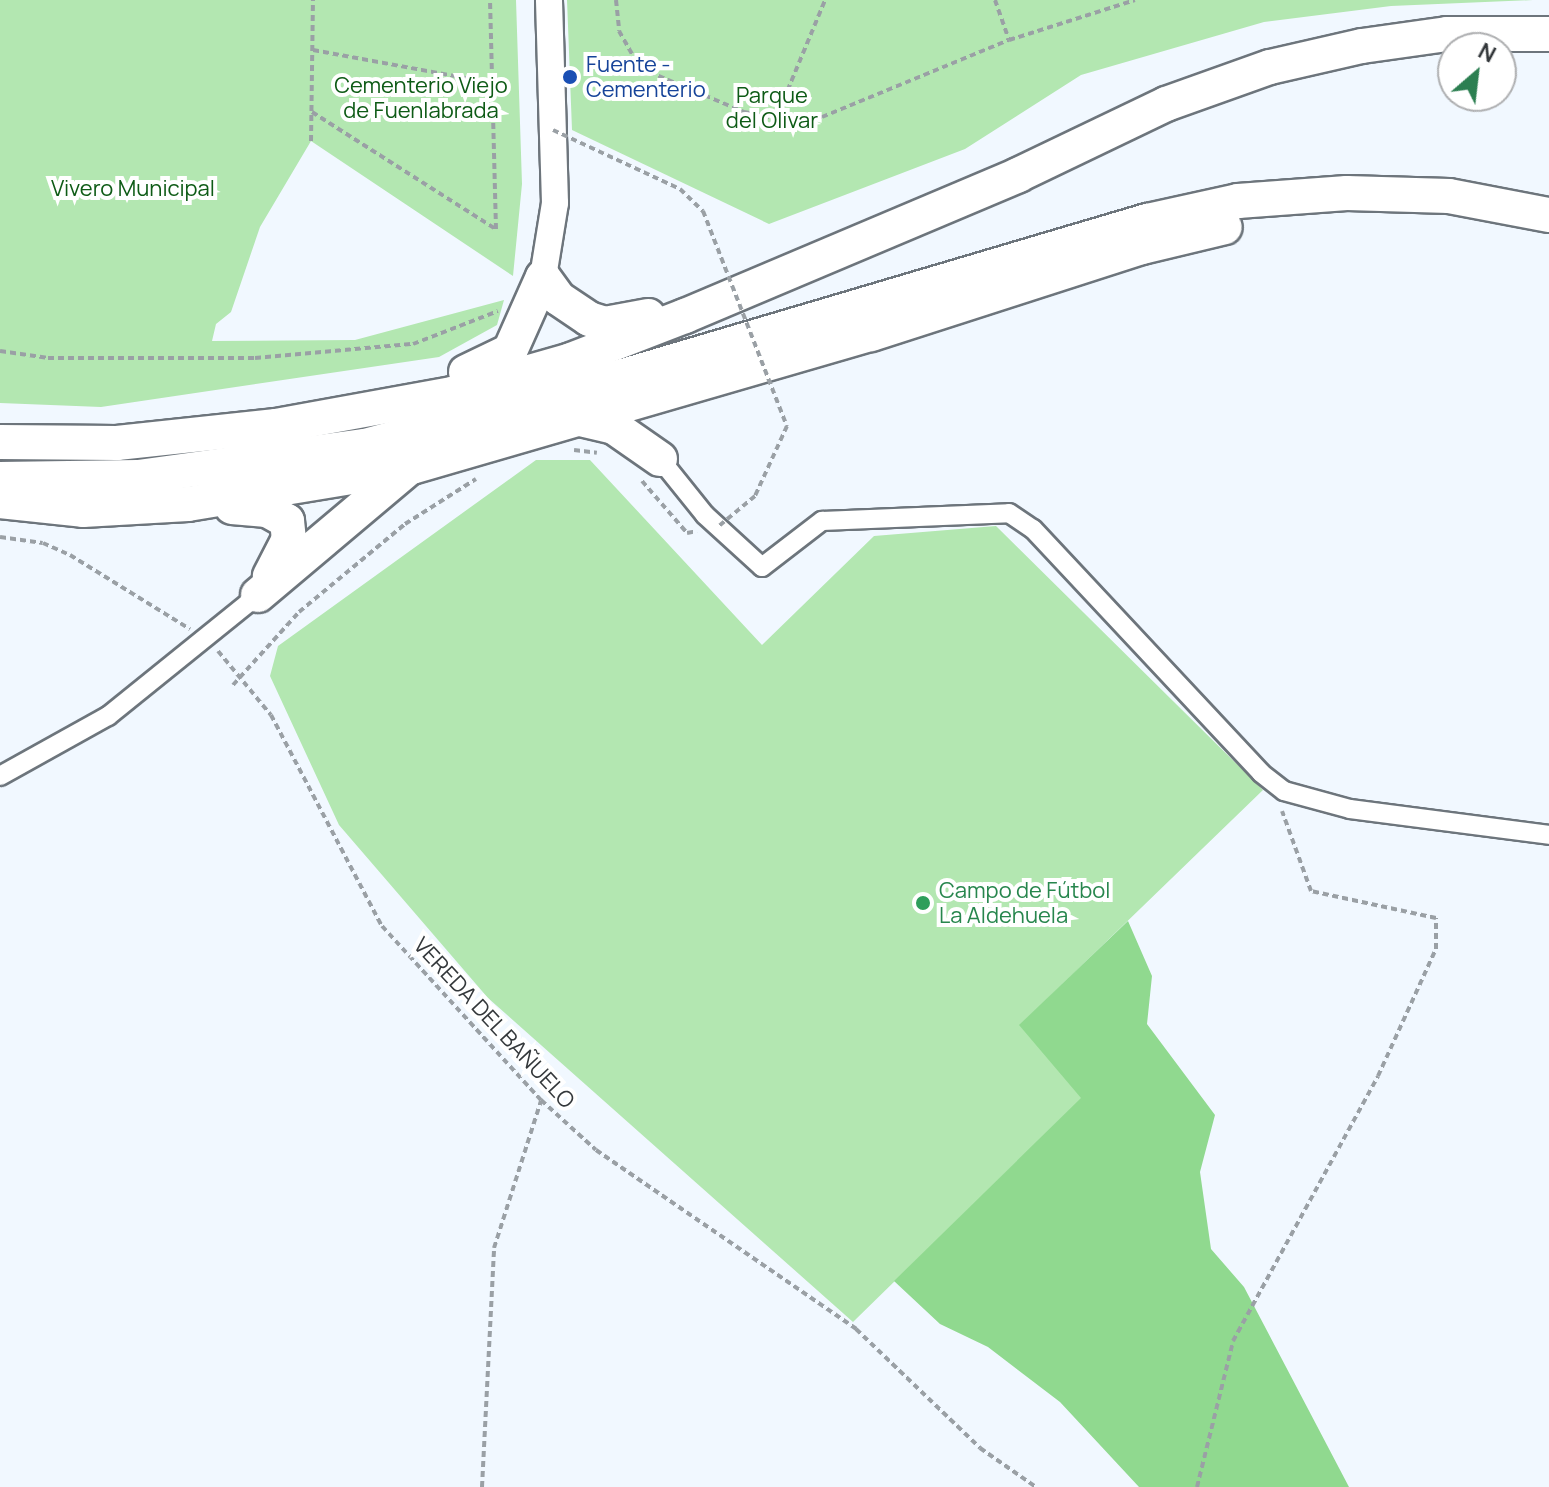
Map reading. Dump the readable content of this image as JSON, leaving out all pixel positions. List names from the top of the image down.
{
  "streets": {
    "path": ["VEREDA DEL BAÑUELO"]
  },
  "parks": ["Cementerio Viejo de Fuenlabrada", "Parque del Olivar", "Vivero Municipal"],
  "places": ["Fuente - Cementerio", "Campo de Fútbol La Aldehuela"],
  "north": "top right"
}
